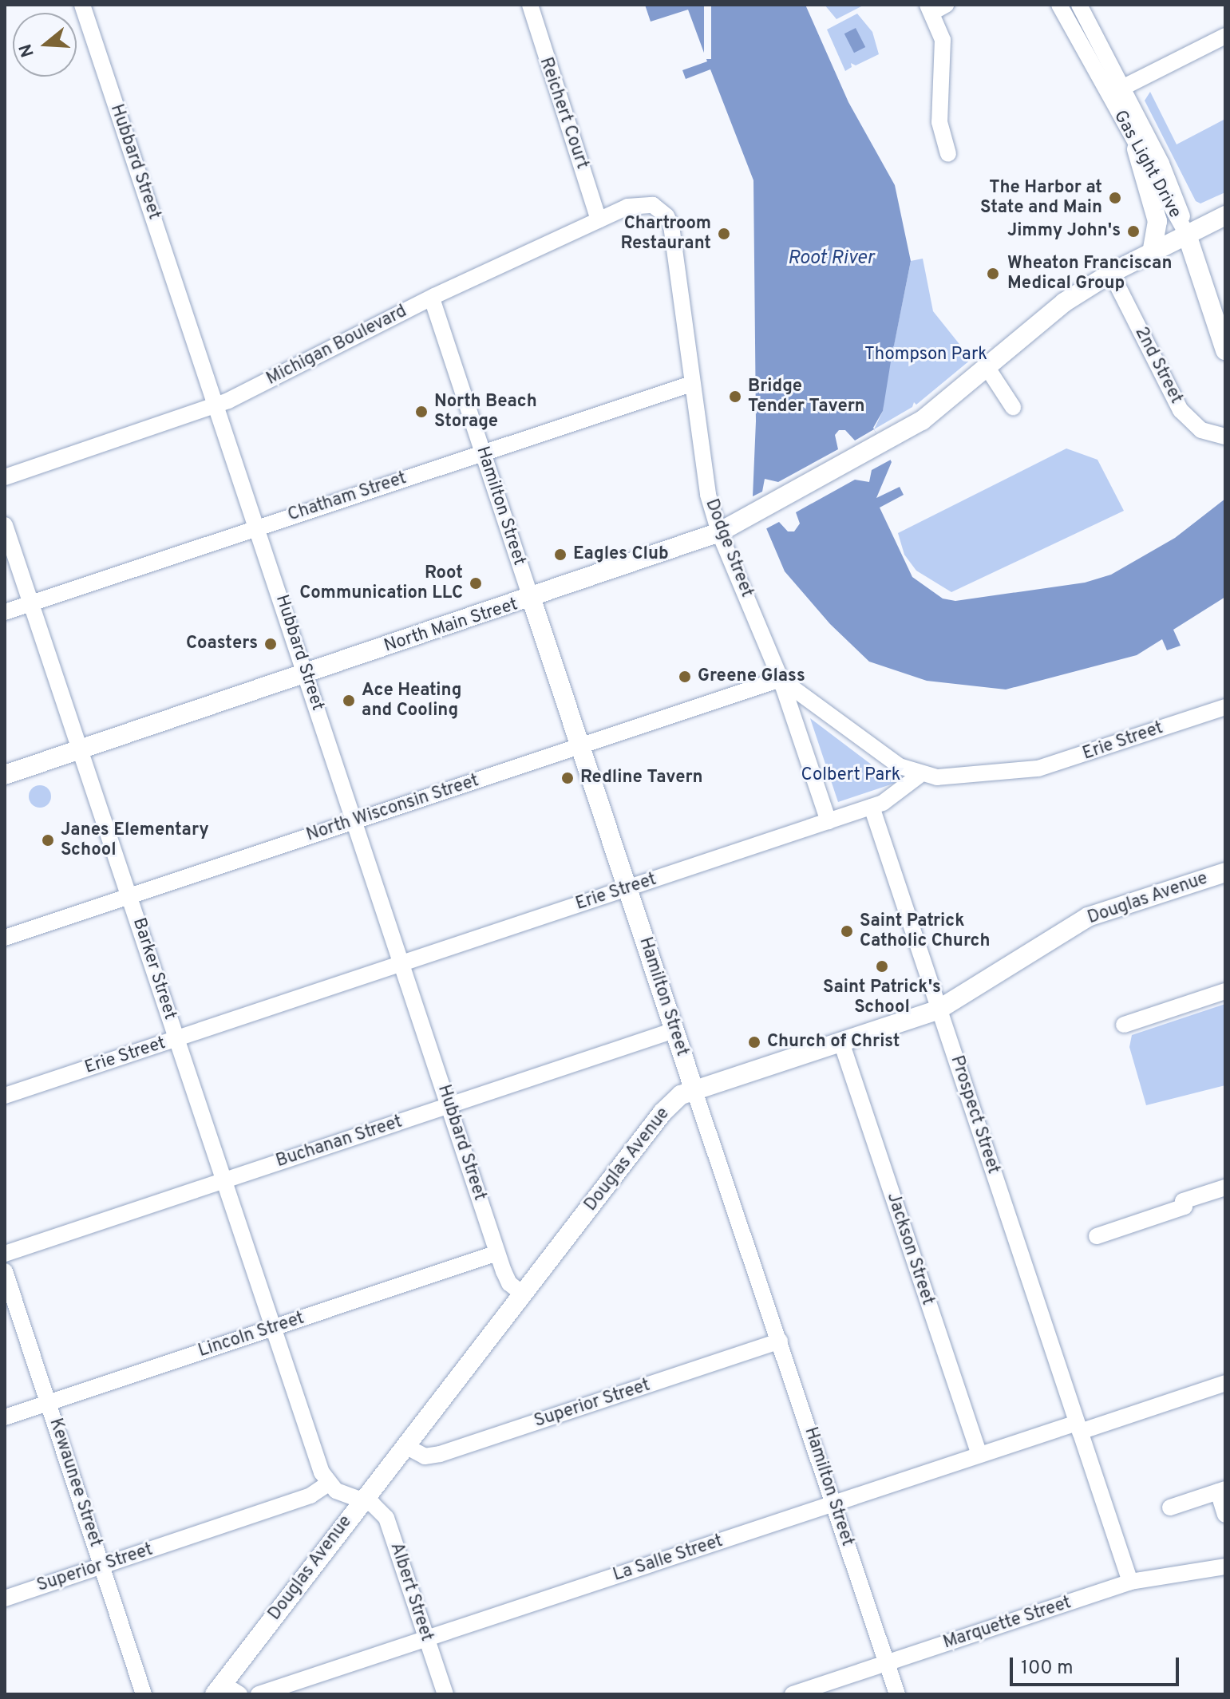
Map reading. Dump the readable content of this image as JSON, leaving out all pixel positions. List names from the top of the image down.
{
  "streets": {
    "main road": ["Hamilton Street", "North Main Street", "Douglas Avenue"],
    "street": [
      "Reichert Court",
      "Hubbard Street",
      "Gas Light Drive",
      "Michigan Boulevard",
      "2nd Street",
      "Chatham Street",
      "Dodge Street",
      "Erie Street",
      "North Wisconsin Street",
      "Barker Street",
      "Prospect Street",
      "Buchanan Street",
      "Jackson Street",
      "Lincoln Street",
      "Superior Street",
      "Kewaunee Street",
      "La Salle Street",
      "Albert Street",
      "Marquette Street"
    ]
  },
  "crossings": [
    ["Reichert Court", "Michigan Boulevard"],
    ["Hubbard Street", "Michigan Boulevard"],
    ["Hubbard Street", "Chatham Street"],
    ["Hubbard Street", "North Main Street"],
    ["Hubbard Street", "Erie Street"],
    ["Hubbard Street", "North Wisconsin Street"],
    ["Hubbard Street", "Douglas Avenue"],
    ["Hubbard Street", "Buchanan Street"],
    ["Hubbard Street", "Lincoln Street"],
    ["Gas Light Drive", "North Main Street"],
    ["Michigan Boulevard", "Hamilton Street"],
    ["Michigan Boulevard", "Dodge Street"],
    ["2nd Street", "North Main Street"],
    ["Chatham Street", "Hamilton Street"],
    ["Chatham Street", "Dodge Street"],
    ["Chatham Street", "Barker Street"],
    ["Hamilton Street", "North Main Street"],
    ["Hamilton Street", "Erie Street"],
    ["Hamilton Street", "North Wisconsin Street"],
    ["Hamilton Street", "Douglas Avenue"],
    ["Hamilton Street", "Buchanan Street"],
    ["Hamilton Street", "Superior Street"],
    ["Hamilton Street", "La Salle Street"],
    ["Hamilton Street", "Marquette Street"],
    ["Dodge Street", "North Main Street"],
    ["Dodge Street", "Erie Street"],
    ["Dodge Street", "North Wisconsin Street"],
    ["North Main Street", "Barker Street"],
    ["Erie Street", "Barker Street"],
    ["Erie Street", "Prospect Street"],
    ["North Wisconsin Street", "Barker Street"],
    ["Douglas Avenue", "Prospect Street"],
    ["Douglas Avenue", "Jackson Street"],
    ["Douglas Avenue", "Superior Street"],
    ["Douglas Avenue", "Albert Street"],
    ["Barker Street", "Buchanan Street"],
    ["Barker Street", "Lincoln Street"],
    ["Barker Street", "Superior Street"],
    ["Prospect Street", "La Salle Street"],
    ["Prospect Street", "Marquette Street"],
    ["Jackson Street", "La Salle Street"],
    ["Lincoln Street", "Kewaunee Street"],
    ["Superior Street", "Kewaunee Street"],
    ["La Salle Street", "Albert Street"]
  ],
  "water": ["Root River"],
  "parks": ["Thompson Park", "Colbert Park"],
  "places": [
    "The Harbor at State and Main",
    "Jimmy John's",
    "Chartroom Restaurant",
    "Wheaton Franciscan Medical Group",
    "Bridge Tender Tavern",
    "North Beach Storage",
    "Eagles Club",
    "Root Communication LLC",
    "Coasters",
    "Greene Glass",
    "Ace Heating and Cooling",
    "Redline Tavern",
    "Janes Elementary School",
    "Saint Patrick Catholic Church",
    "Saint Patrick's School",
    "Church of Christ"
  ],
  "scale_bar": "100 m",
  "north": "left"
}
